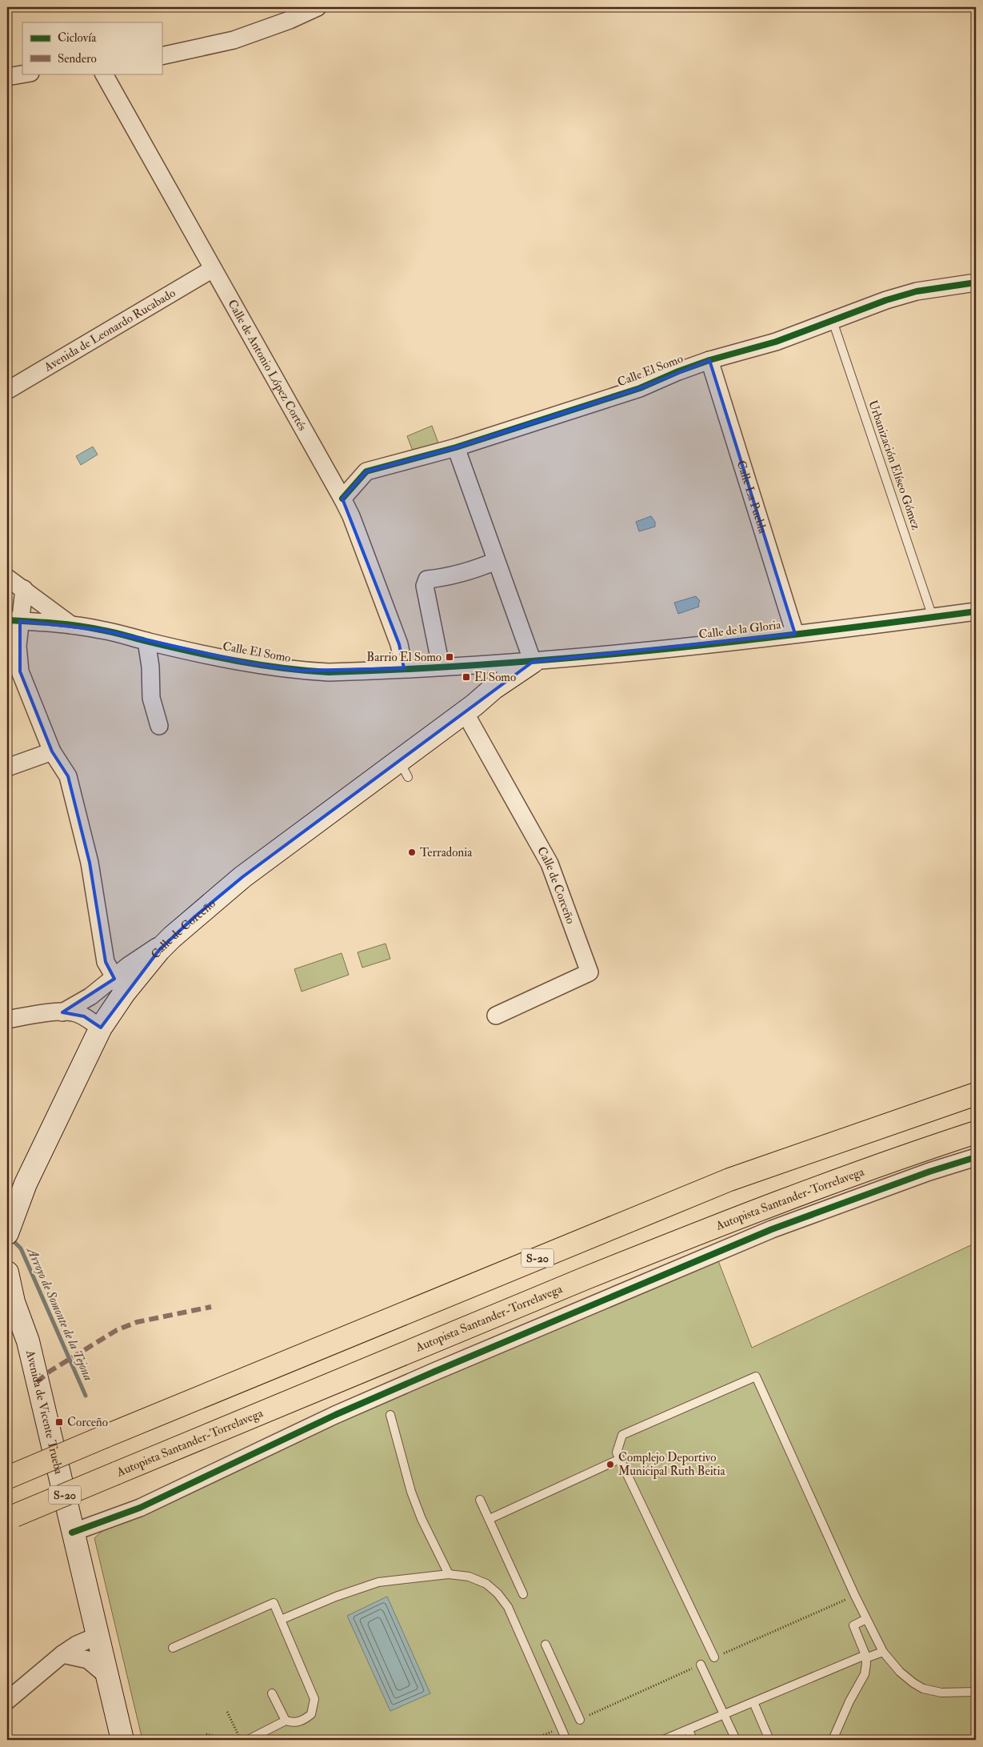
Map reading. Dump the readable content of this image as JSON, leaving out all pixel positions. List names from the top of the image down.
{
  "streets": {
    "highway": ["Autopista Santander-Torrelavega", "S-20"],
    "main road": ["Calle de Corceño", "Avenida de Vicente Trueba"],
    "street": [
      "Avenida de Leonardo Rucabado",
      "Calle de Antonio López Cortés",
      "Calle El Somo",
      "Calle La Puebla",
      "Calle de la Gloria"
    ],
    "lane": ["Urbanización Elíseo Gómez"]
  },
  "crossings": [
    ["Avenida de Leonardo Rucabado", "Calle de Antonio López Cortés"],
    ["Calle de Antonio López Cortés", "Calle El Somo"],
    ["Calle El Somo", "Urbanización Elíseo Gómez"],
    ["Calle El Somo", "Calle La Puebla"],
    ["Calle El Somo", "Calle de la Gloria"],
    ["Calle El Somo", "Calle de Corceño"],
    ["Urbanización Elíseo Gómez", "Calle de la Gloria"],
    ["Calle La Puebla", "Calle de la Gloria"],
    ["Calle de la Gloria", "Calle de Corceño"]
  ],
  "water": ["Arroyo de Somonte de la Tejona"],
  "places": {
    "transit": ["Barrio El Somo", "El Somo", "Corceño"],
    "other": ["Terradonia", "Complejo Deportivo Municipal Ruth Beitia"]
  },
  "legend": ["Ciclovía", "Sendero"]
}
